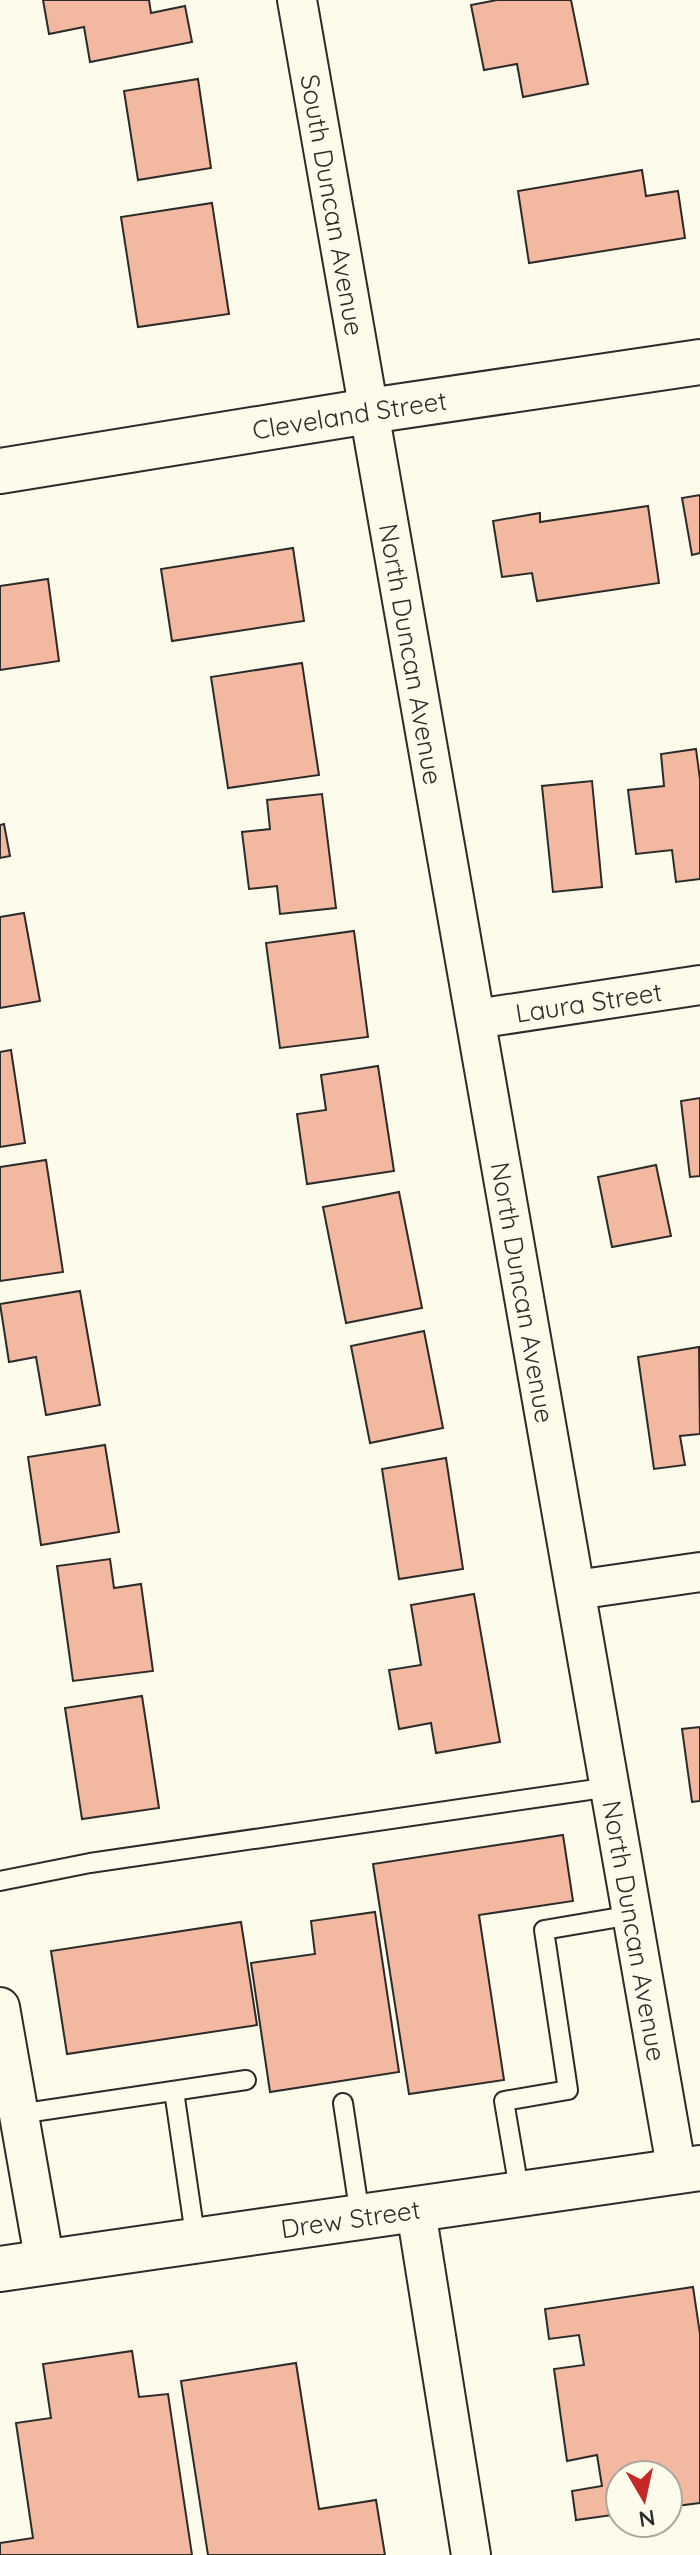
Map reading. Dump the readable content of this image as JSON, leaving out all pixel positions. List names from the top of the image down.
{
  "streets": {
    "street": [
      "South Duncan Avenue",
      "Cleveland Street",
      "North Duncan Avenue",
      "Laura Street",
      "Drew Street"
    ]
  },
  "crossings": [
    ["South Duncan Avenue", "Cleveland Street"],
    ["South Duncan Avenue", "North Duncan Avenue"],
    ["Cleveland Street", "North Duncan Avenue"],
    ["North Duncan Avenue", "Laura Street"],
    ["North Duncan Avenue", "Drew Street"]
  ],
  "north": "bottom"
}
